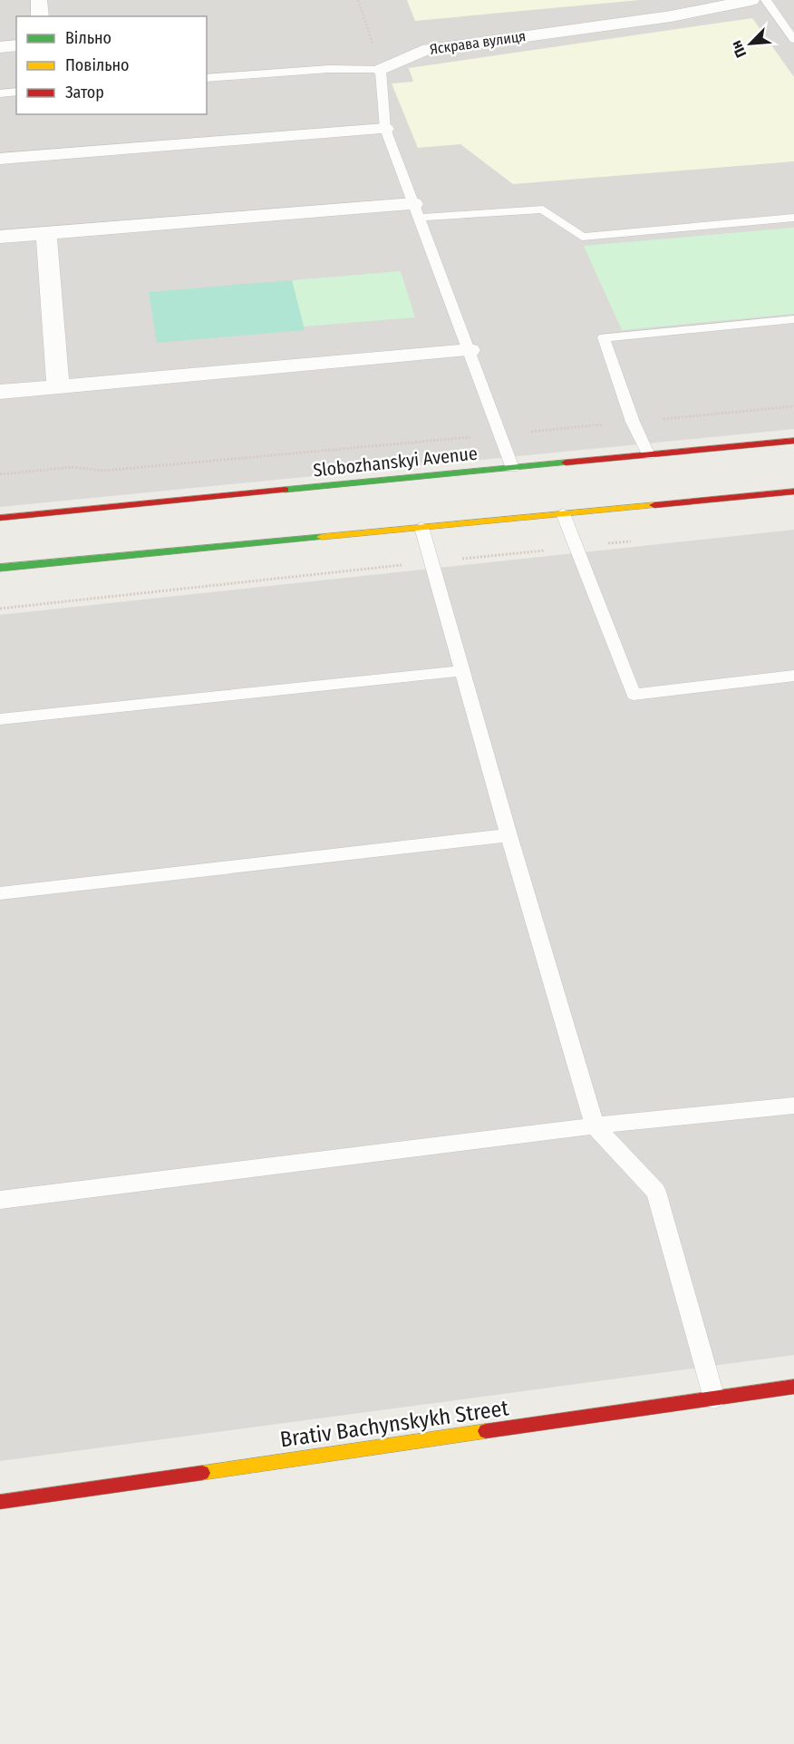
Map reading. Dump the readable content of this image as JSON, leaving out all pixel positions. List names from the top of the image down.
{
  "streets": {
    "main road": ["Slobozhanskyi Avenue", "Brativ Bachynskykh Street"],
    "street": ["Яскрава вулиця"]
  },
  "legend": ["Вільно", "Повільно", "Затор"],
  "north": "bottom left"
}
